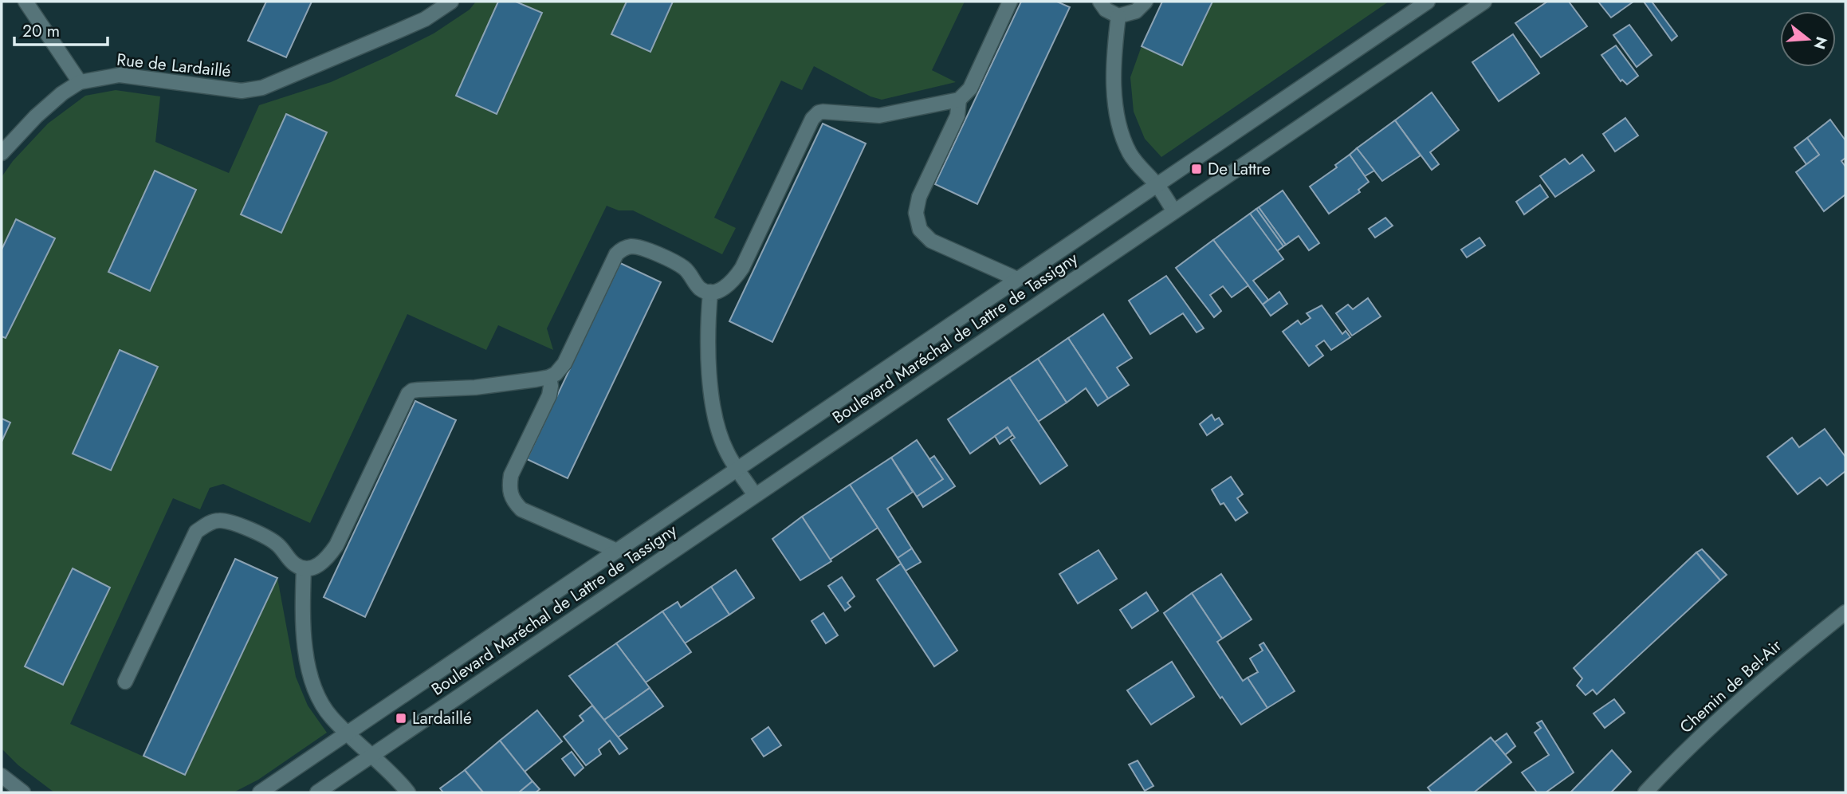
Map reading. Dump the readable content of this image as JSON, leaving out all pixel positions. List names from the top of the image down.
{
  "streets": {
    "street": ["Rue de Lardaillé", "Boulevard Maréchal de Lattre de Tassigny", "Chemin de Bel-Air"]
  },
  "places": {
    "transit": ["De Lattre", "Lardaillé"]
  },
  "scale_bar": "20 m",
  "north": "right"
}
